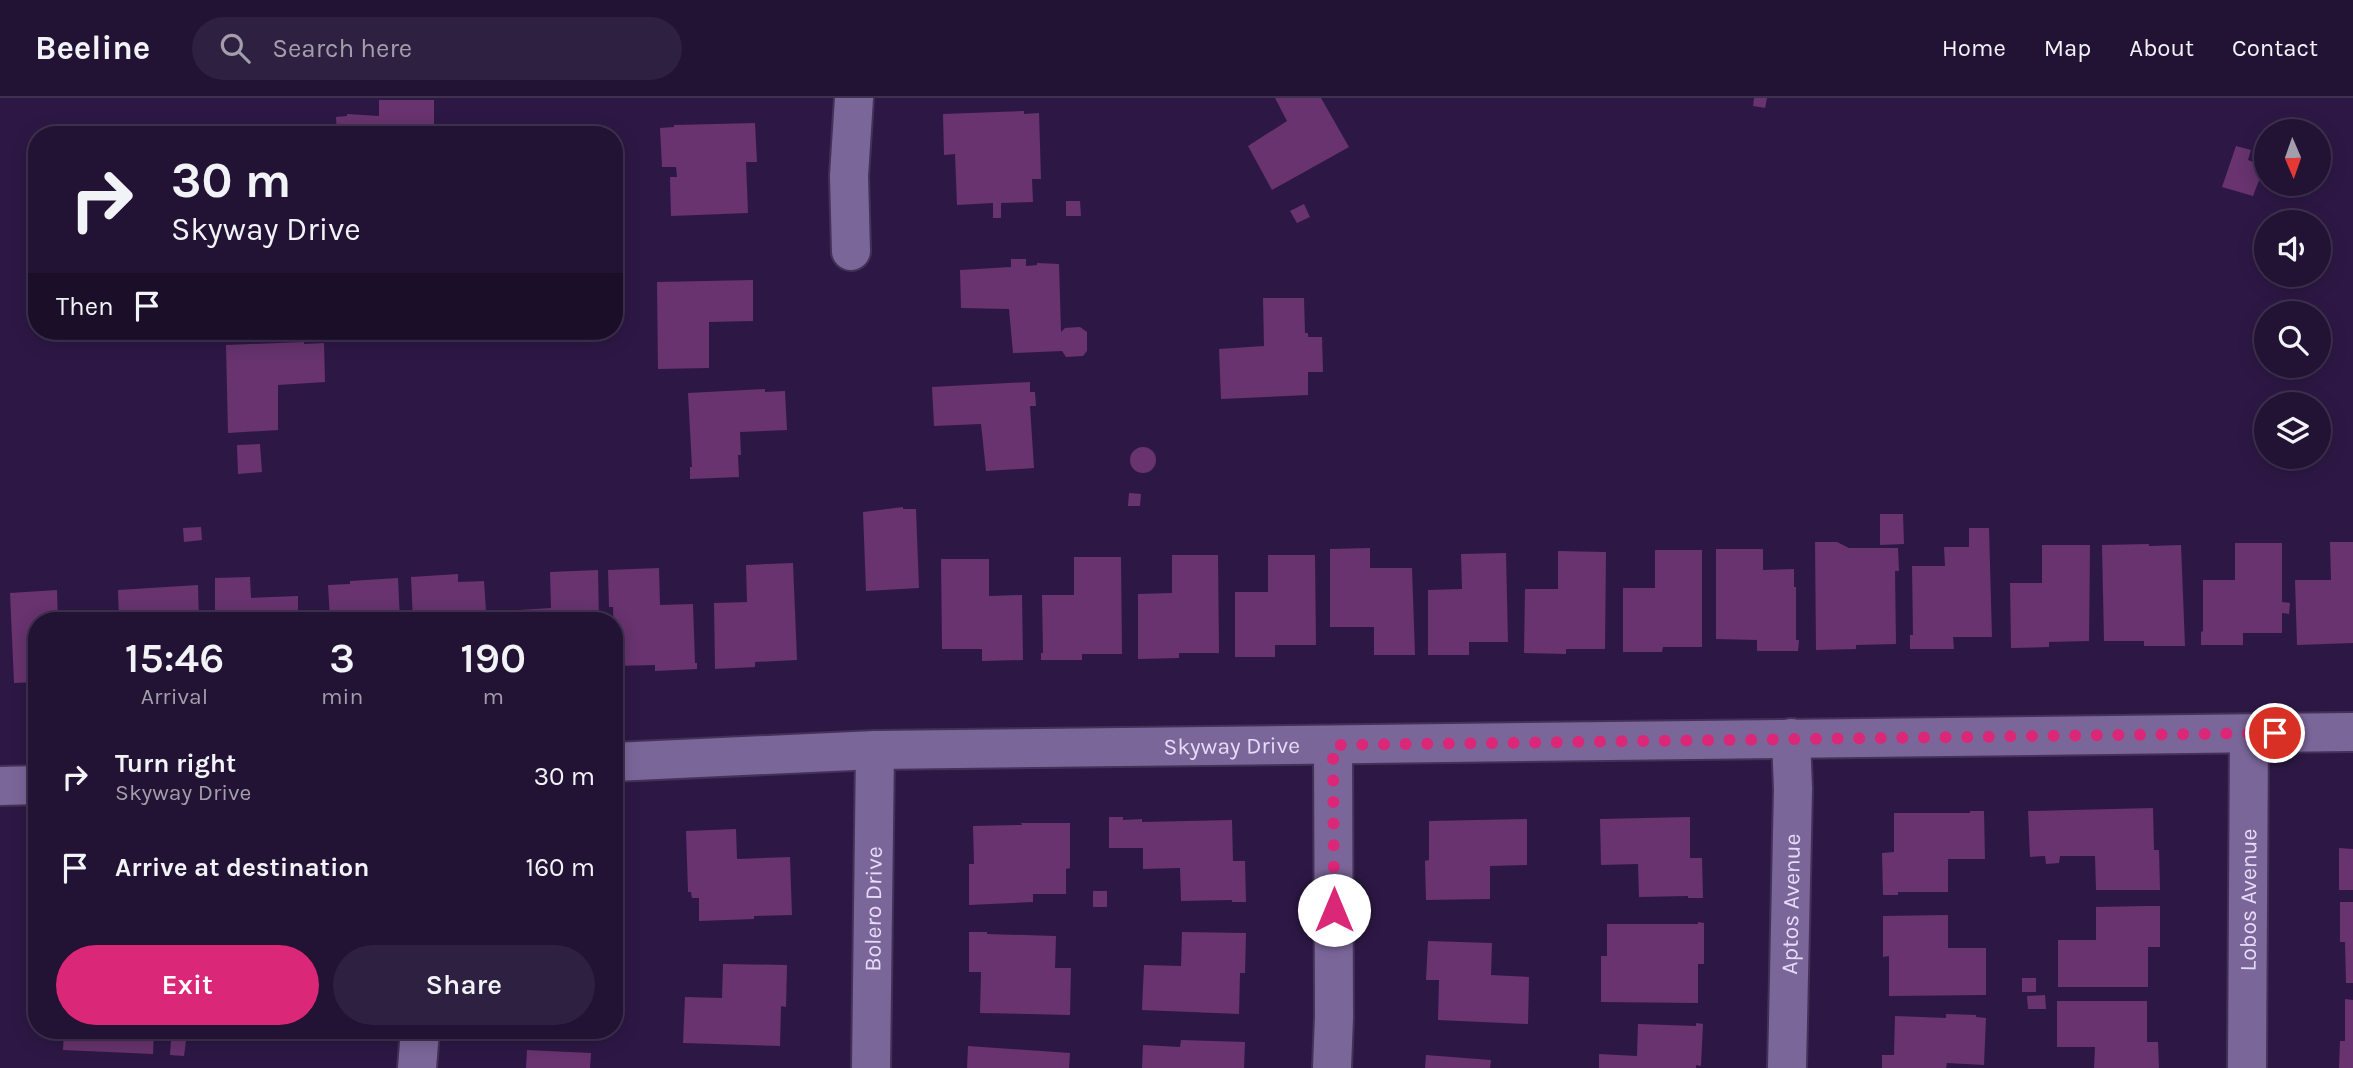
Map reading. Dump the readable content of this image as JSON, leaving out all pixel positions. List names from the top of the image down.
{
  "streets": {
    "street": [
      "Skyway Drive",
      "Lobos Avenue",
      "Aptos Avenue",
      "Bolero Drive"
    ]
  },
  "crossings": [
    ["Skyway Drive", "Lobos Avenue"],
    ["Skyway Drive", "Aptos Avenue"],
    ["Skyway Drive", "Bolero Drive"]
  ],
  "north": "bottom",
  "page": {
    "header": "Beeline",
    "search": "Search here",
    "nav": [
      "Home",
      "Map",
      "About",
      "Contact"
    ],
    "turn": ["30 m", "Skyway Drive"],
    "then": "Then",
    "eta": [
      "15:46",
      "Arrival",
      "3",
      "min",
      "190",
      "m"
    ],
    "list": [
      {
        "name": "Turn right",
        "note": "Skyway Drive",
        "value": "30 m"
      },
      {
        "name": "Arrive at destination",
        "value": "160 m"
      }
    ],
    "buttons": ["Exit", "Share"]
  }
}
